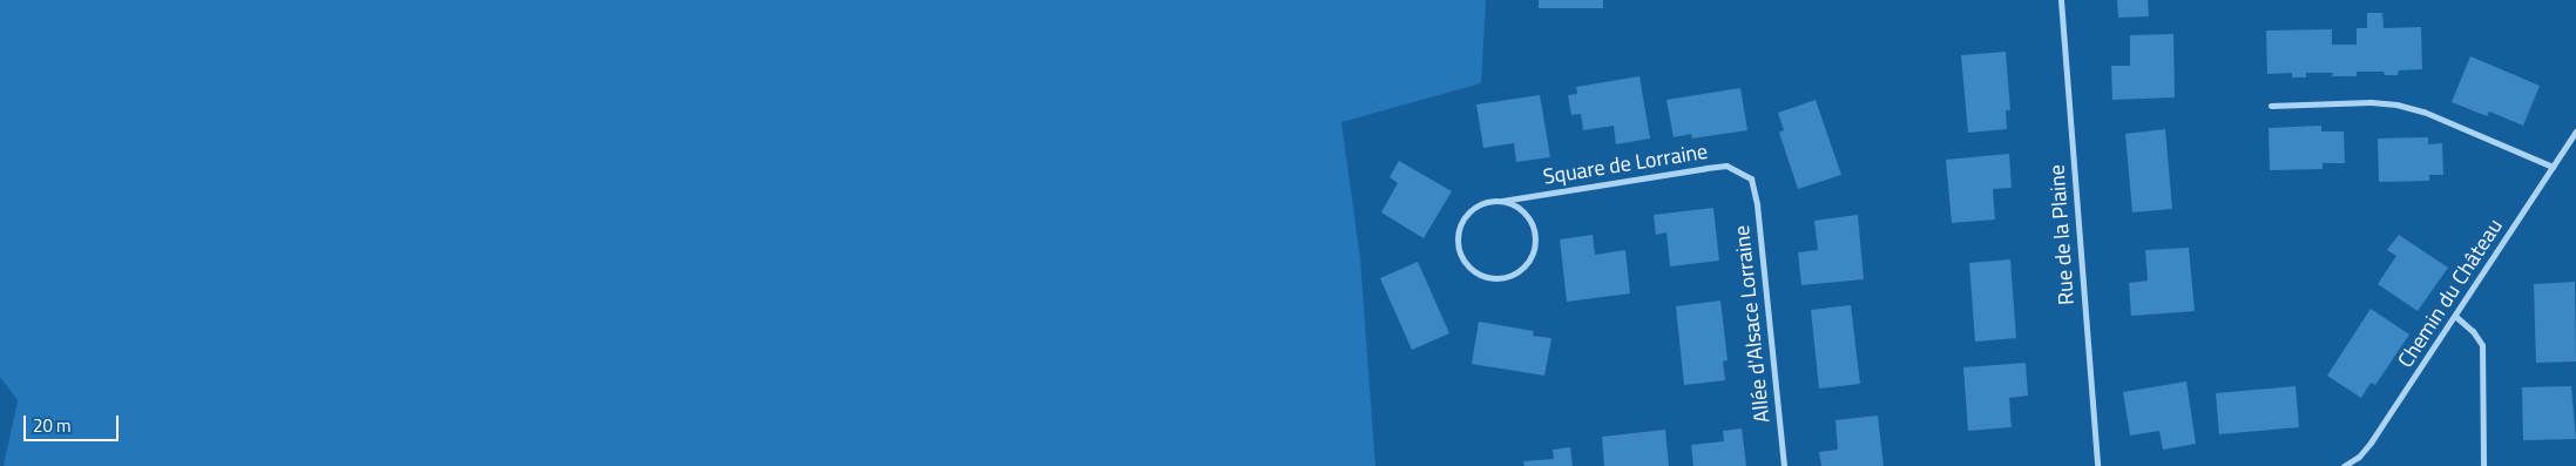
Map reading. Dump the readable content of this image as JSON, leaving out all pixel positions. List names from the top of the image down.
{
  "streets": {
    "street": [
      "Square de Lorraine",
      "Rue de la Plaine",
      "Chemin du Château",
      "Allée d'Alsace Lorraine"
    ]
  },
  "crossings": [
    ["Square de Lorraine", "Allée d'Alsace Lorraine"]
  ],
  "scale_bar": "20 m"
}
